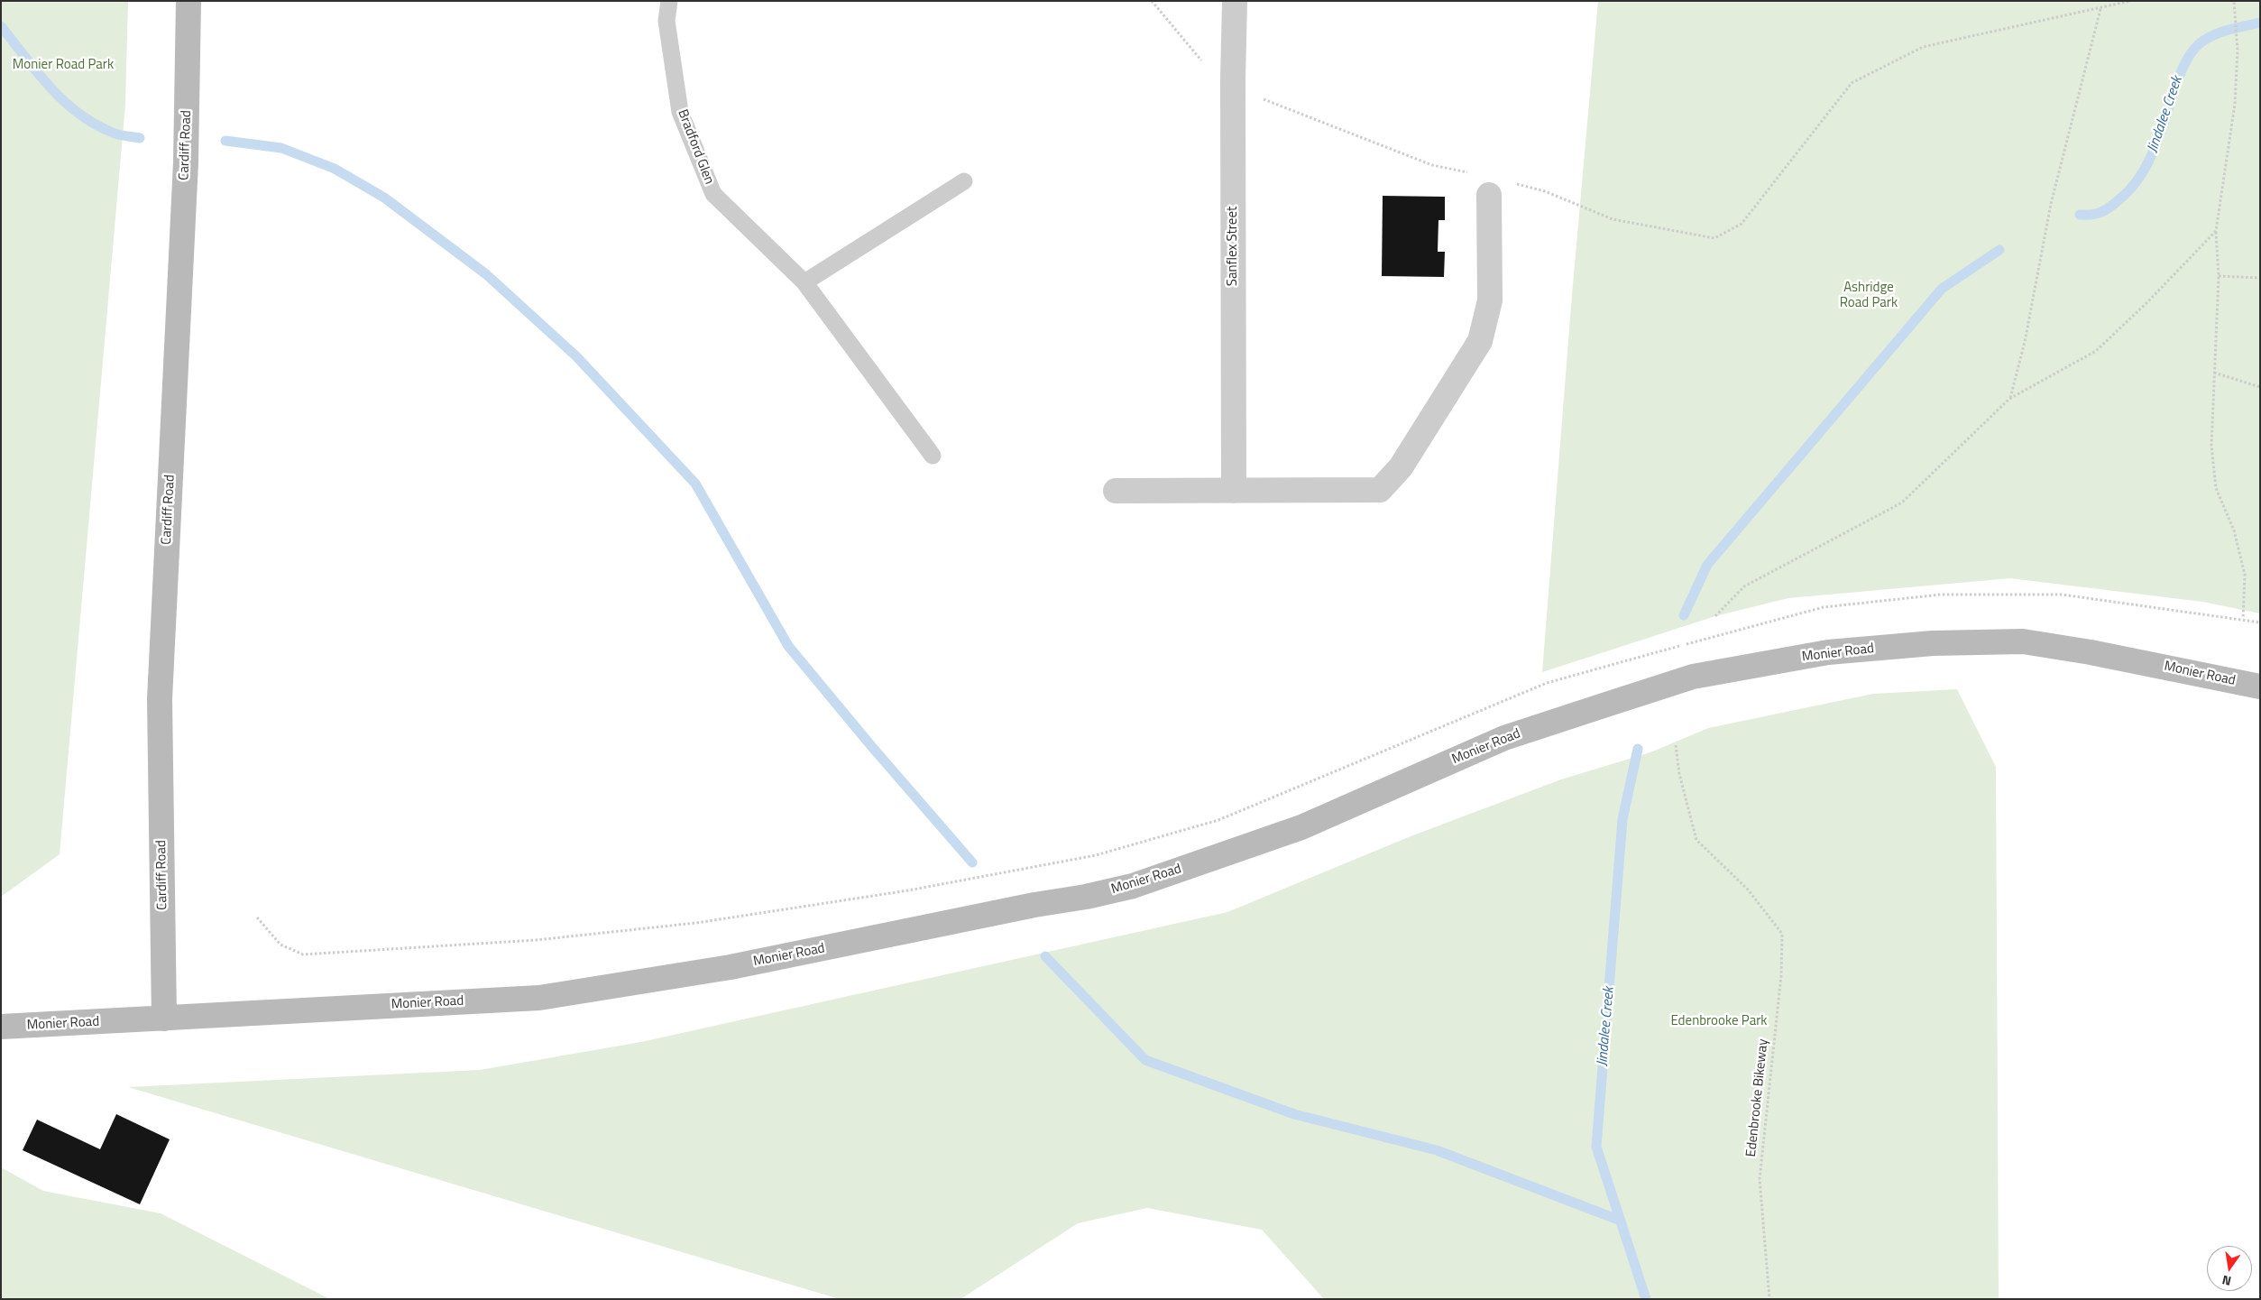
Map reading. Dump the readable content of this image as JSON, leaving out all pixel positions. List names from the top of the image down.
{
  "streets": {
    "main road": ["Cardiff Road", "Monier Road"],
    "street": ["Sanflex Street"],
    "lane": ["Bradford Glen"],
    "path": ["Edenbrooke Bikeway"]
  },
  "crossings": [
    ["Cardiff Road", "Monier Road"]
  ],
  "water": ["Jindalee Creek"],
  "parks": ["Monier Road Park", "Ashridge Road Park", "Edenbrooke Park"],
  "north": "bottom"
}
